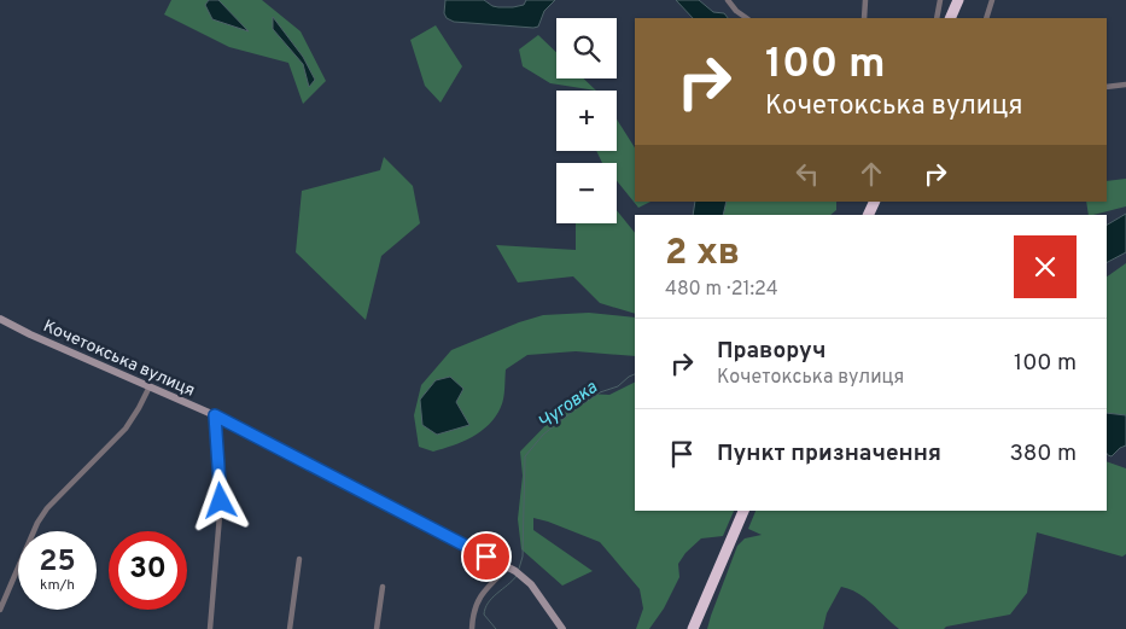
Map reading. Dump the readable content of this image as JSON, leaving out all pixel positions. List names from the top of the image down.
{
  "streets": {
    "main road": ["Кочетокська вулиця"]
  },
  "water": ["Чуговка"],
  "page": {
    "map_buttons": ["+", "−"],
    "turn": ["100 m", "Кочетокська вулиця"],
    "heading": ["2 хв", "480 m · 21:24"],
    "list": [
      {
        "name": "Праворуч",
        "note": "Кочетокська вулиця",
        "value": "100 m"
      },
      {
        "name": "Пункт призначення",
        "value": "380 m"
      }
    ],
    "speed": "25 km/h",
    "limit": "30"
  }
}
